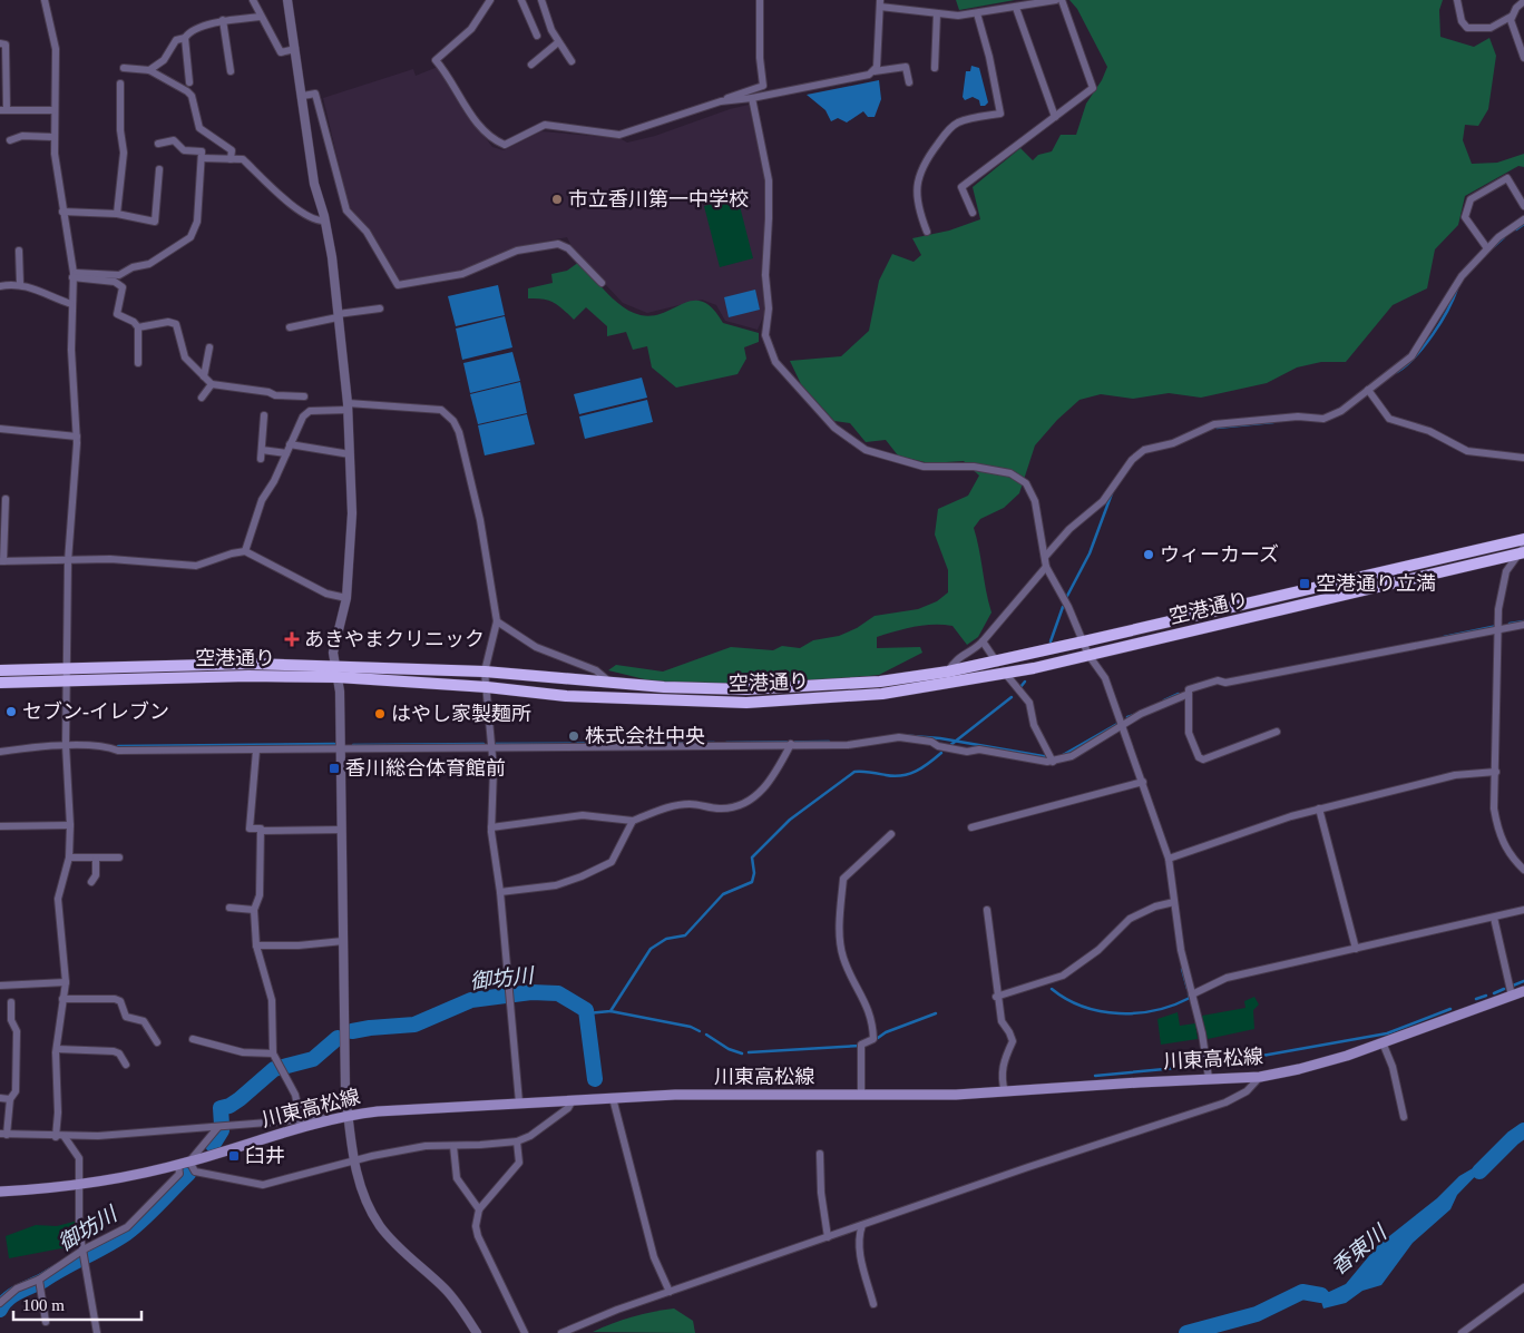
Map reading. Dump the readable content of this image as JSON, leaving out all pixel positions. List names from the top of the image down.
{
  "streets": {
    "highway": ["空港通り"],
    "main road": ["川東高松線"]
  },
  "water": ["御坊川", "香東川"],
  "places": {
    "other": [
      "市立香川第一中学校",
      "ウィーカーズ",
      "セブン-イレブン",
      "はやし家製麺所",
      "株式会社中央"
    ],
    "transit": ["空港通り立満", "香川総合体育館前", "臼井"],
    "health": ["あきやまクリニック"]
  },
  "scale_bar": "100 m"
}
